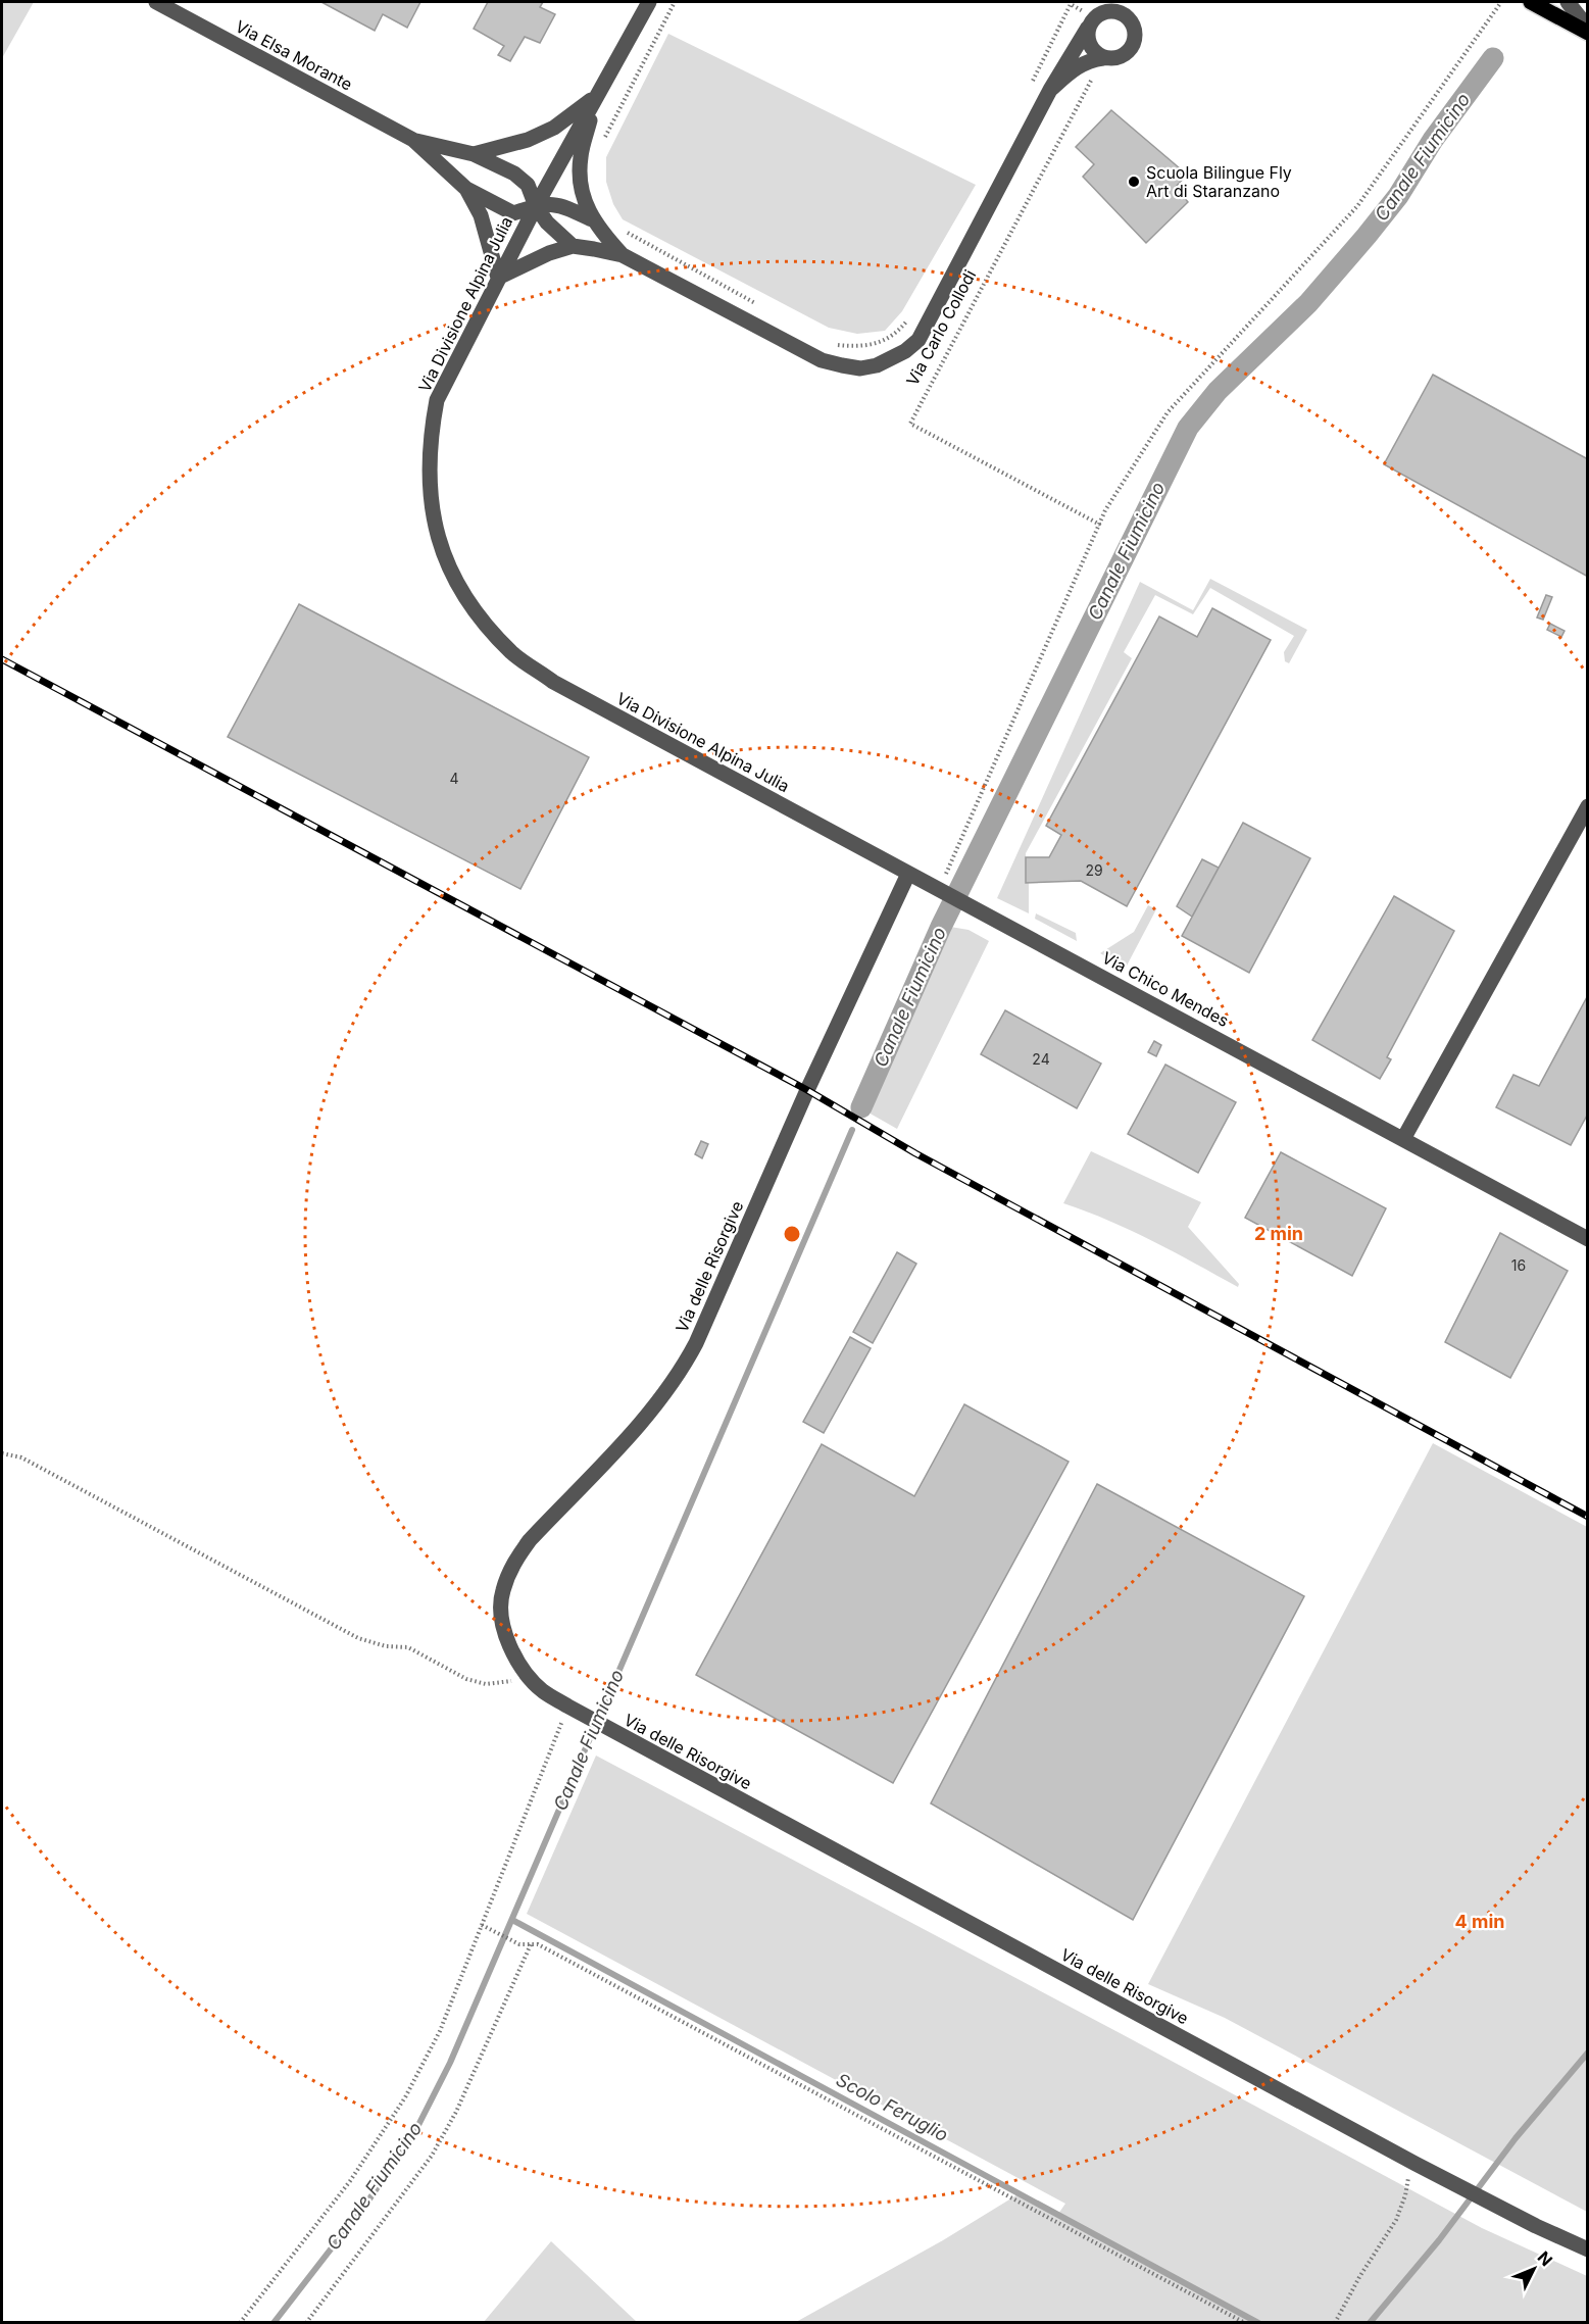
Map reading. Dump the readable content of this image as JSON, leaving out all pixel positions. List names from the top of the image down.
{
  "streets": {
    "street": [
      "Via Elsa Morante",
      "Via Divisione Alpina Julia",
      "Via Carlo Collodi",
      "Via Chico Mendes",
      "Via delle Risorgive"
    ]
  },
  "crossings": [
    ["Via Elsa Morante", "Via Divisione Alpina Julia"],
    ["Via Elsa Morante", "Via Carlo Collodi"],
    ["Via Divisione Alpina Julia", "Via Carlo Collodi"],
    ["Via Divisione Alpina Julia", "Via Chico Mendes"],
    ["Via Divisione Alpina Julia", "Via delle Risorgive"],
    ["Via Chico Mendes", "Via delle Risorgive"]
  ],
  "water": ["Canale Fiumicino", "Scolo Feruglio"],
  "places": ["Scuola Bilingue Fly Art di Staranzano"],
  "house_numbers": [
    "4",
    "29",
    "24",
    "16"
  ],
  "north": "top right",
  "rings": ["2 min", "4 min"]
}
